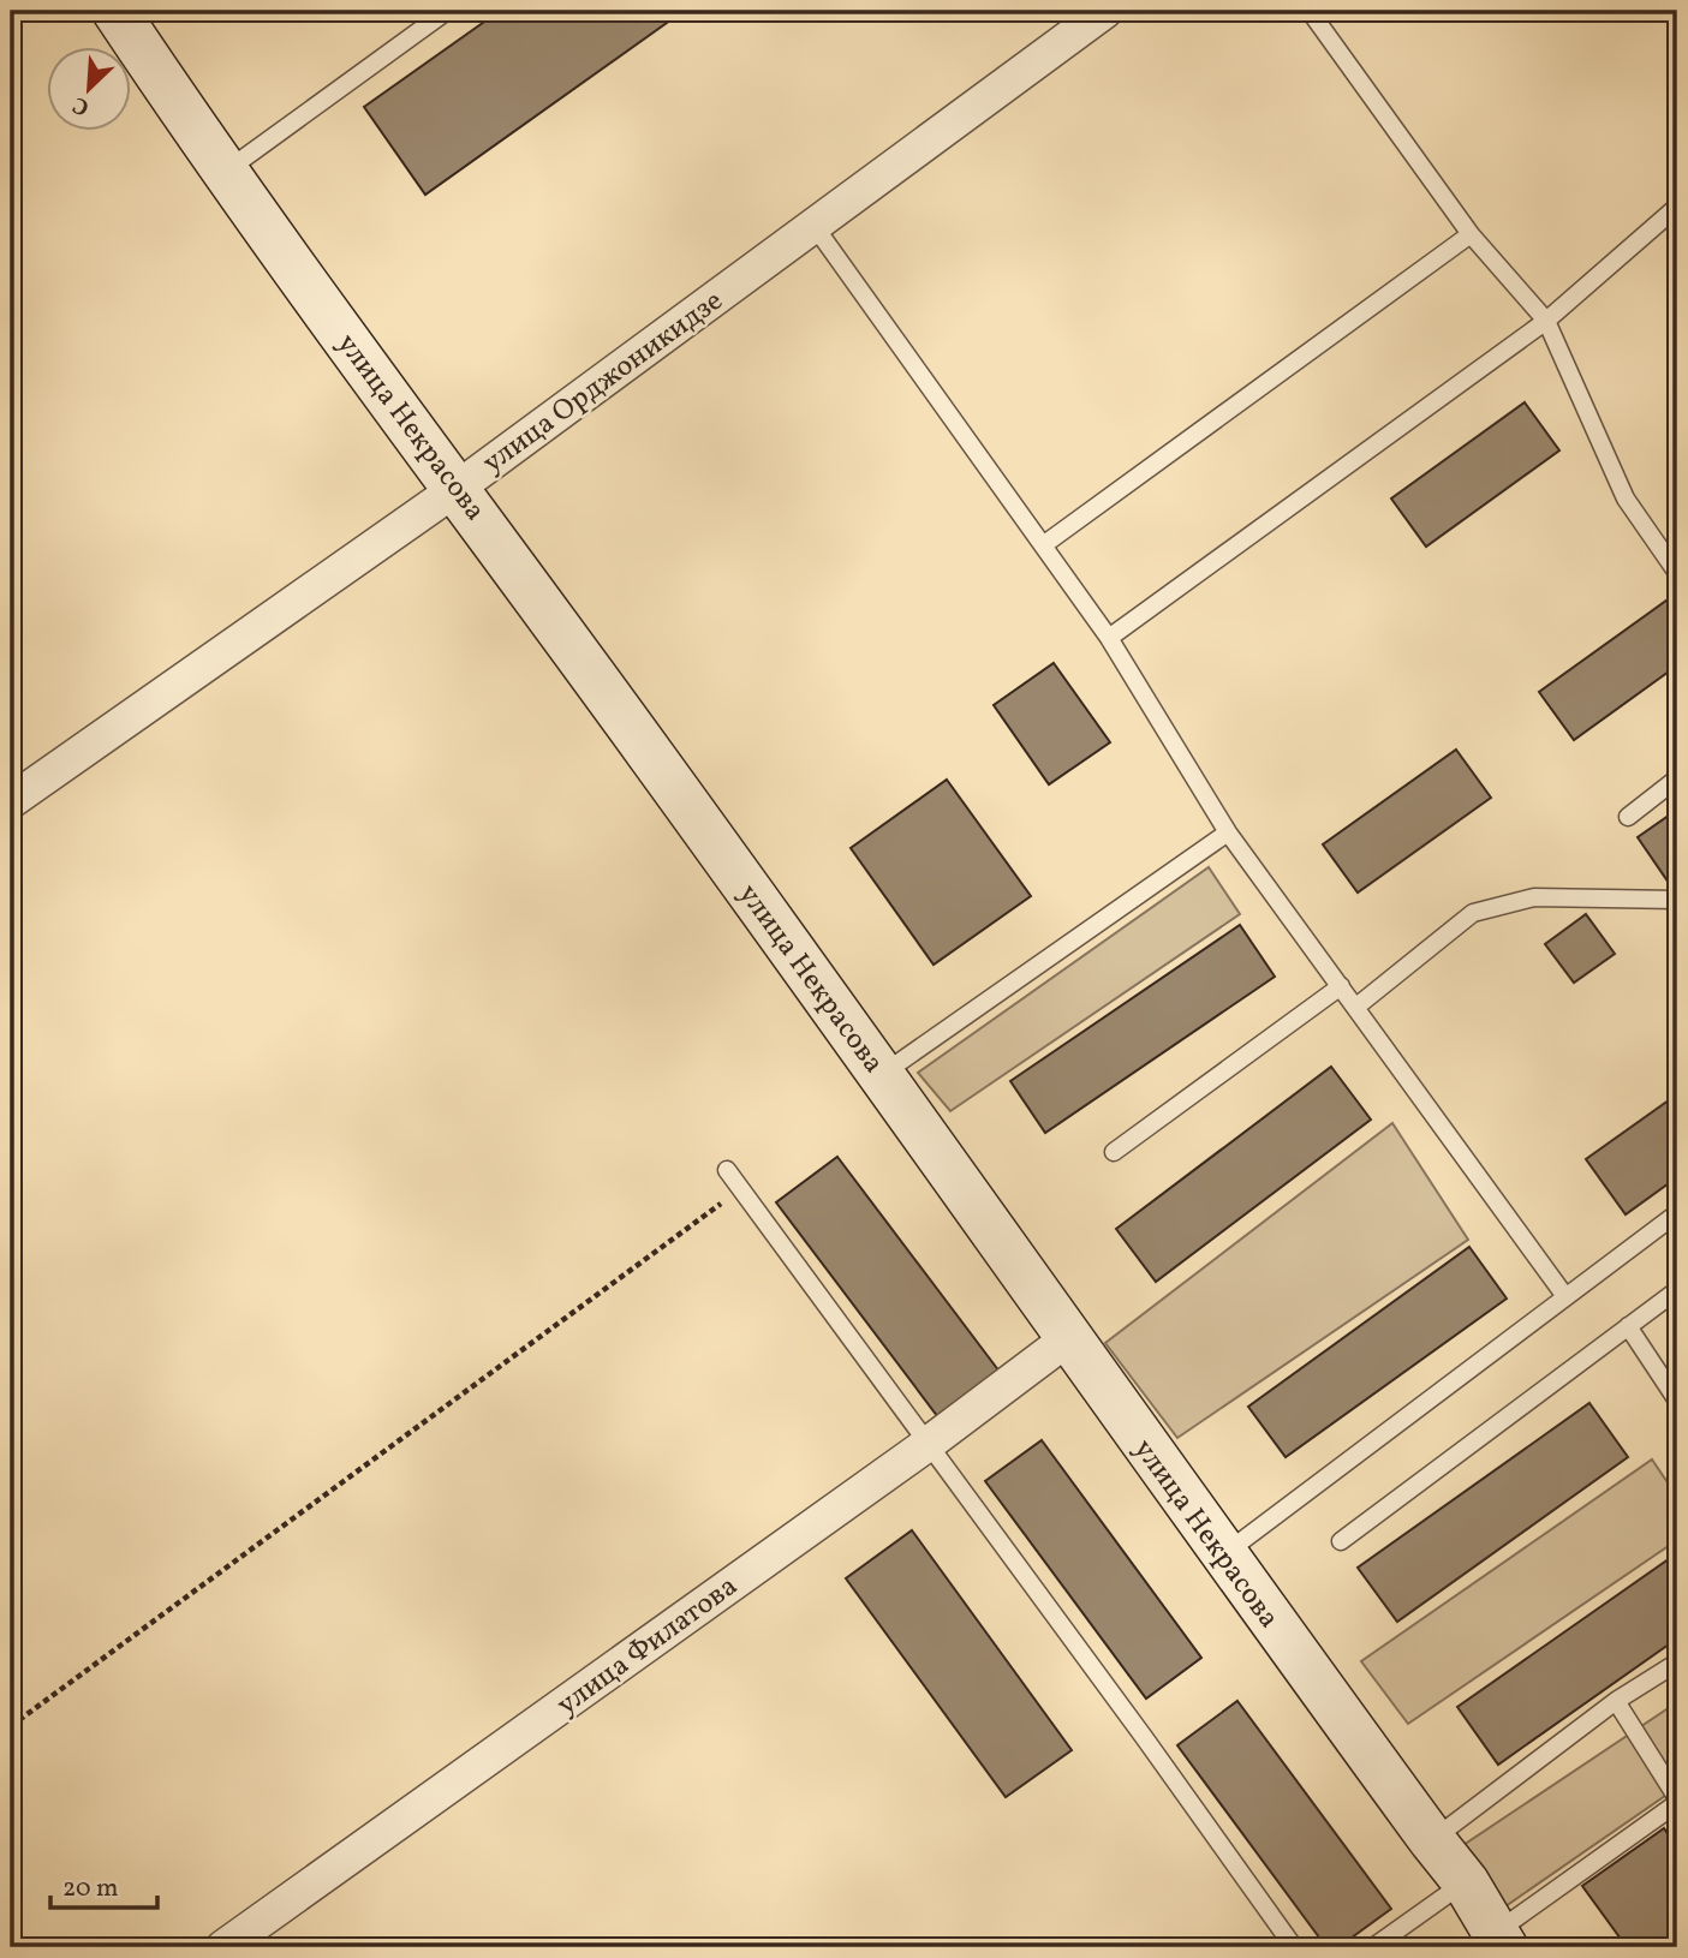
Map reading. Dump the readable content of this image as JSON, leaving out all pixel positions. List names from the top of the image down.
{
  "streets": {
    "street": ["улица Орджоникидзе", "улица Некрасова", "улица Филатова"]
  },
  "crossings": [
    ["улица Орджоникидзе", "улица Некрасова"],
    ["улица Некрасова", "улица Филатова"]
  ],
  "scale_bar": "20 m",
  "north": "bottom left"
}
